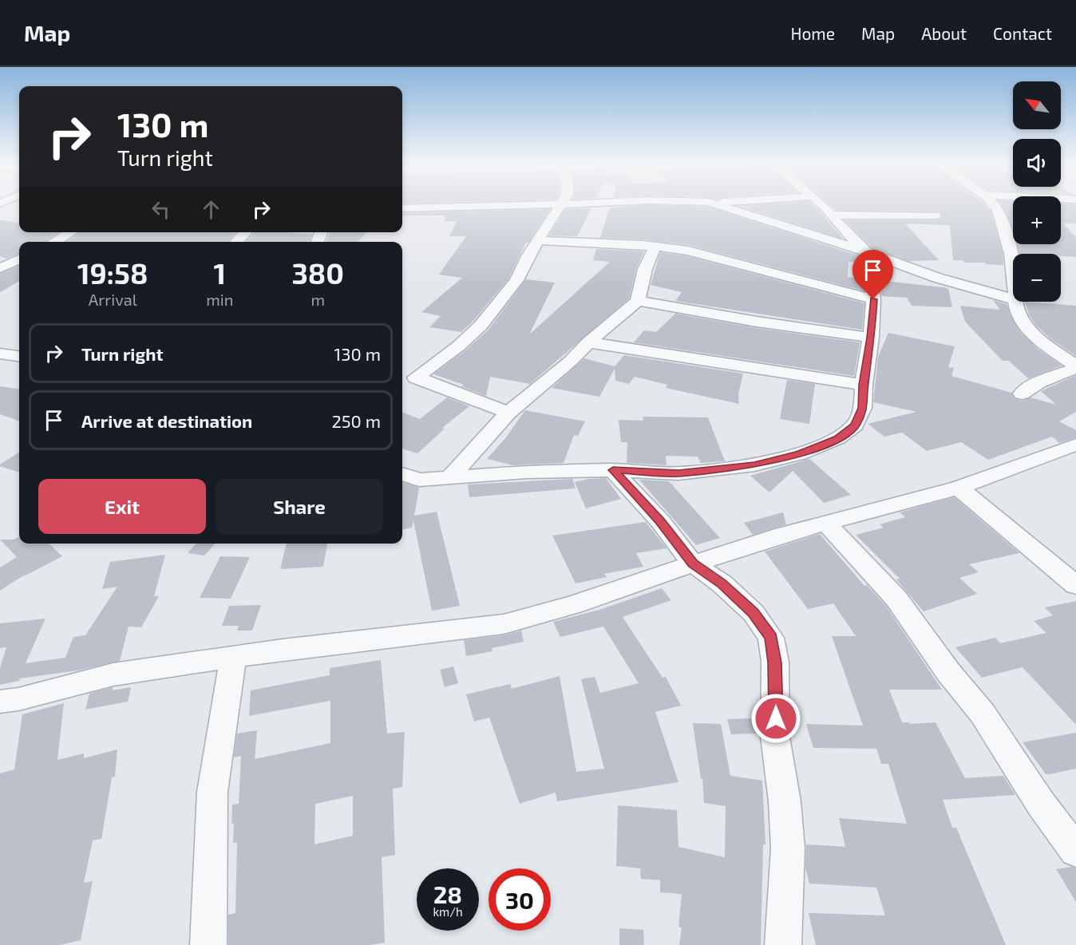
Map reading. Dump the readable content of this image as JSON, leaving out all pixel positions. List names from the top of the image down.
{
  "north": "top left",
  "page": {
    "header": "Map",
    "nav": [
      "Home",
      "Map",
      "About",
      "Contact"
    ],
    "map_buttons": ["+", "−"],
    "turn": ["130 m", "Turn right"],
    "eta": [
      "19:58",
      "Arrival",
      "1",
      "min",
      "380",
      "m"
    ],
    "list": [
      {
        "name": "Turn right",
        "value": "130 m"
      },
      {
        "name": "Arrive at destination",
        "value": "250 m"
      }
    ],
    "buttons": ["Exit", "Share"],
    "speed": "28 km/h",
    "limit": "30"
  }
}
